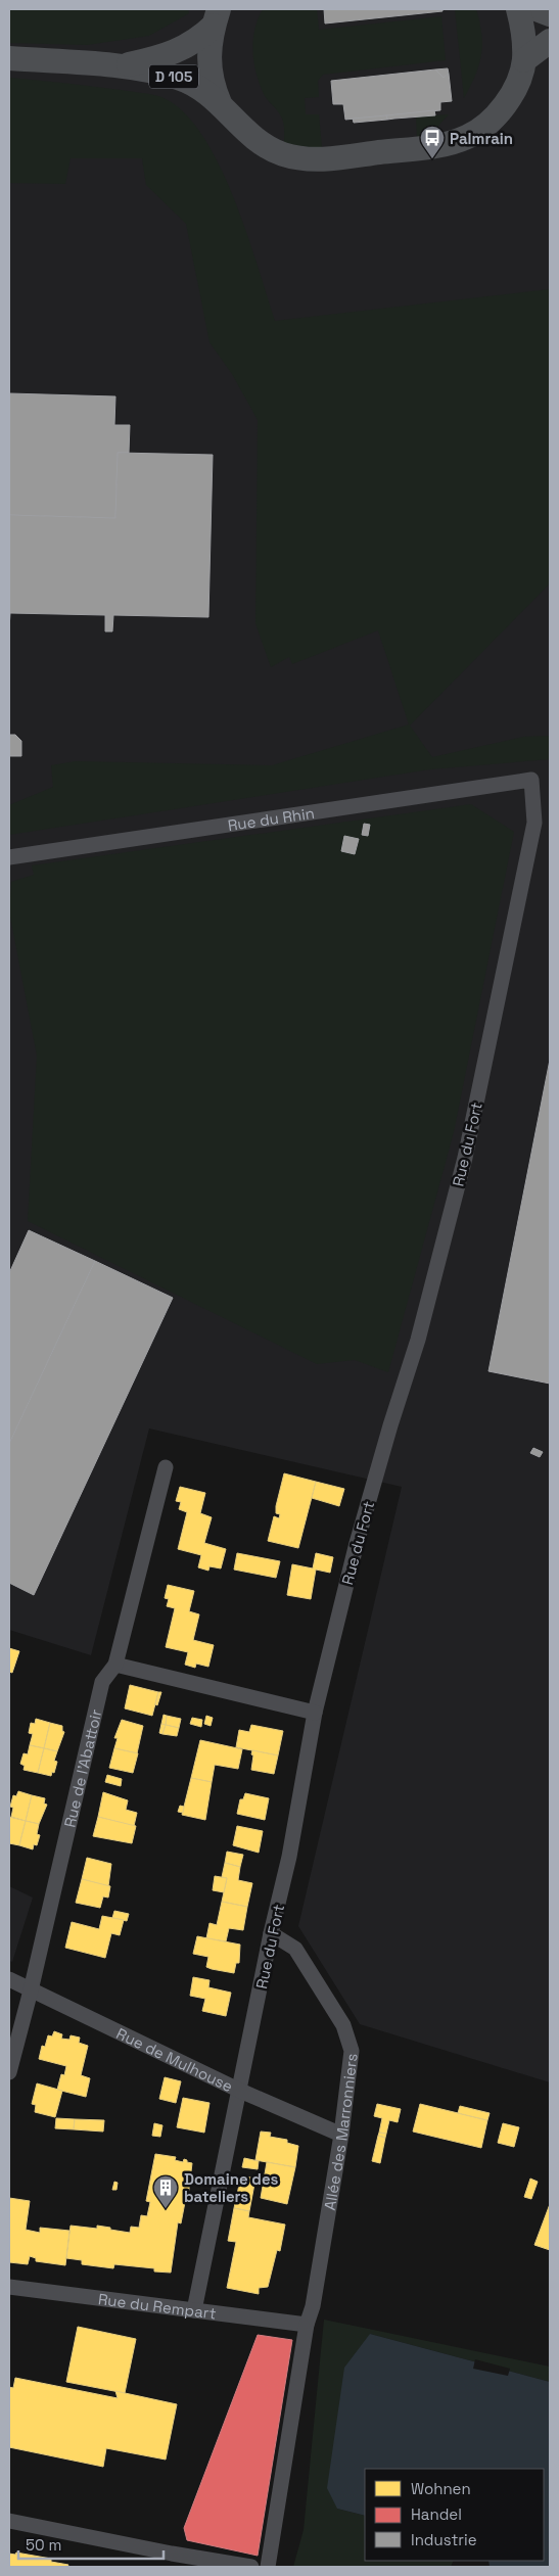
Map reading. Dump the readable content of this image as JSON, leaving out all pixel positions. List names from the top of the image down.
{
  "streets": {
    "main road": ["D 105"],
    "street": [
      "Rue du Rhin",
      "Rue du Fort",
      "Rue de l'Abattoir",
      "Rue de Mulhouse",
      "Allée des Marronniers",
      "Rue du Rempart"
    ]
  },
  "crossings": [
    ["Rue du Rhin", "Rue du Fort"],
    ["Rue du Fort", "Rue de Mulhouse"],
    ["Rue du Fort", "Allée des Marronniers"],
    ["Rue du Fort", "Rue du Rempart"],
    ["Rue de l'Abattoir", "Rue de Mulhouse"],
    ["Rue de Mulhouse", "Allée des Marronniers"],
    ["Allée des Marronniers", "Rue du Rempart"]
  ],
  "places": {
    "bus stop": ["Palmrain"],
    "building": ["Domaine des bateliers"]
  },
  "legend": ["Wohnen", "Handel", "Industrie"],
  "scale_bar": "50 m"
}
